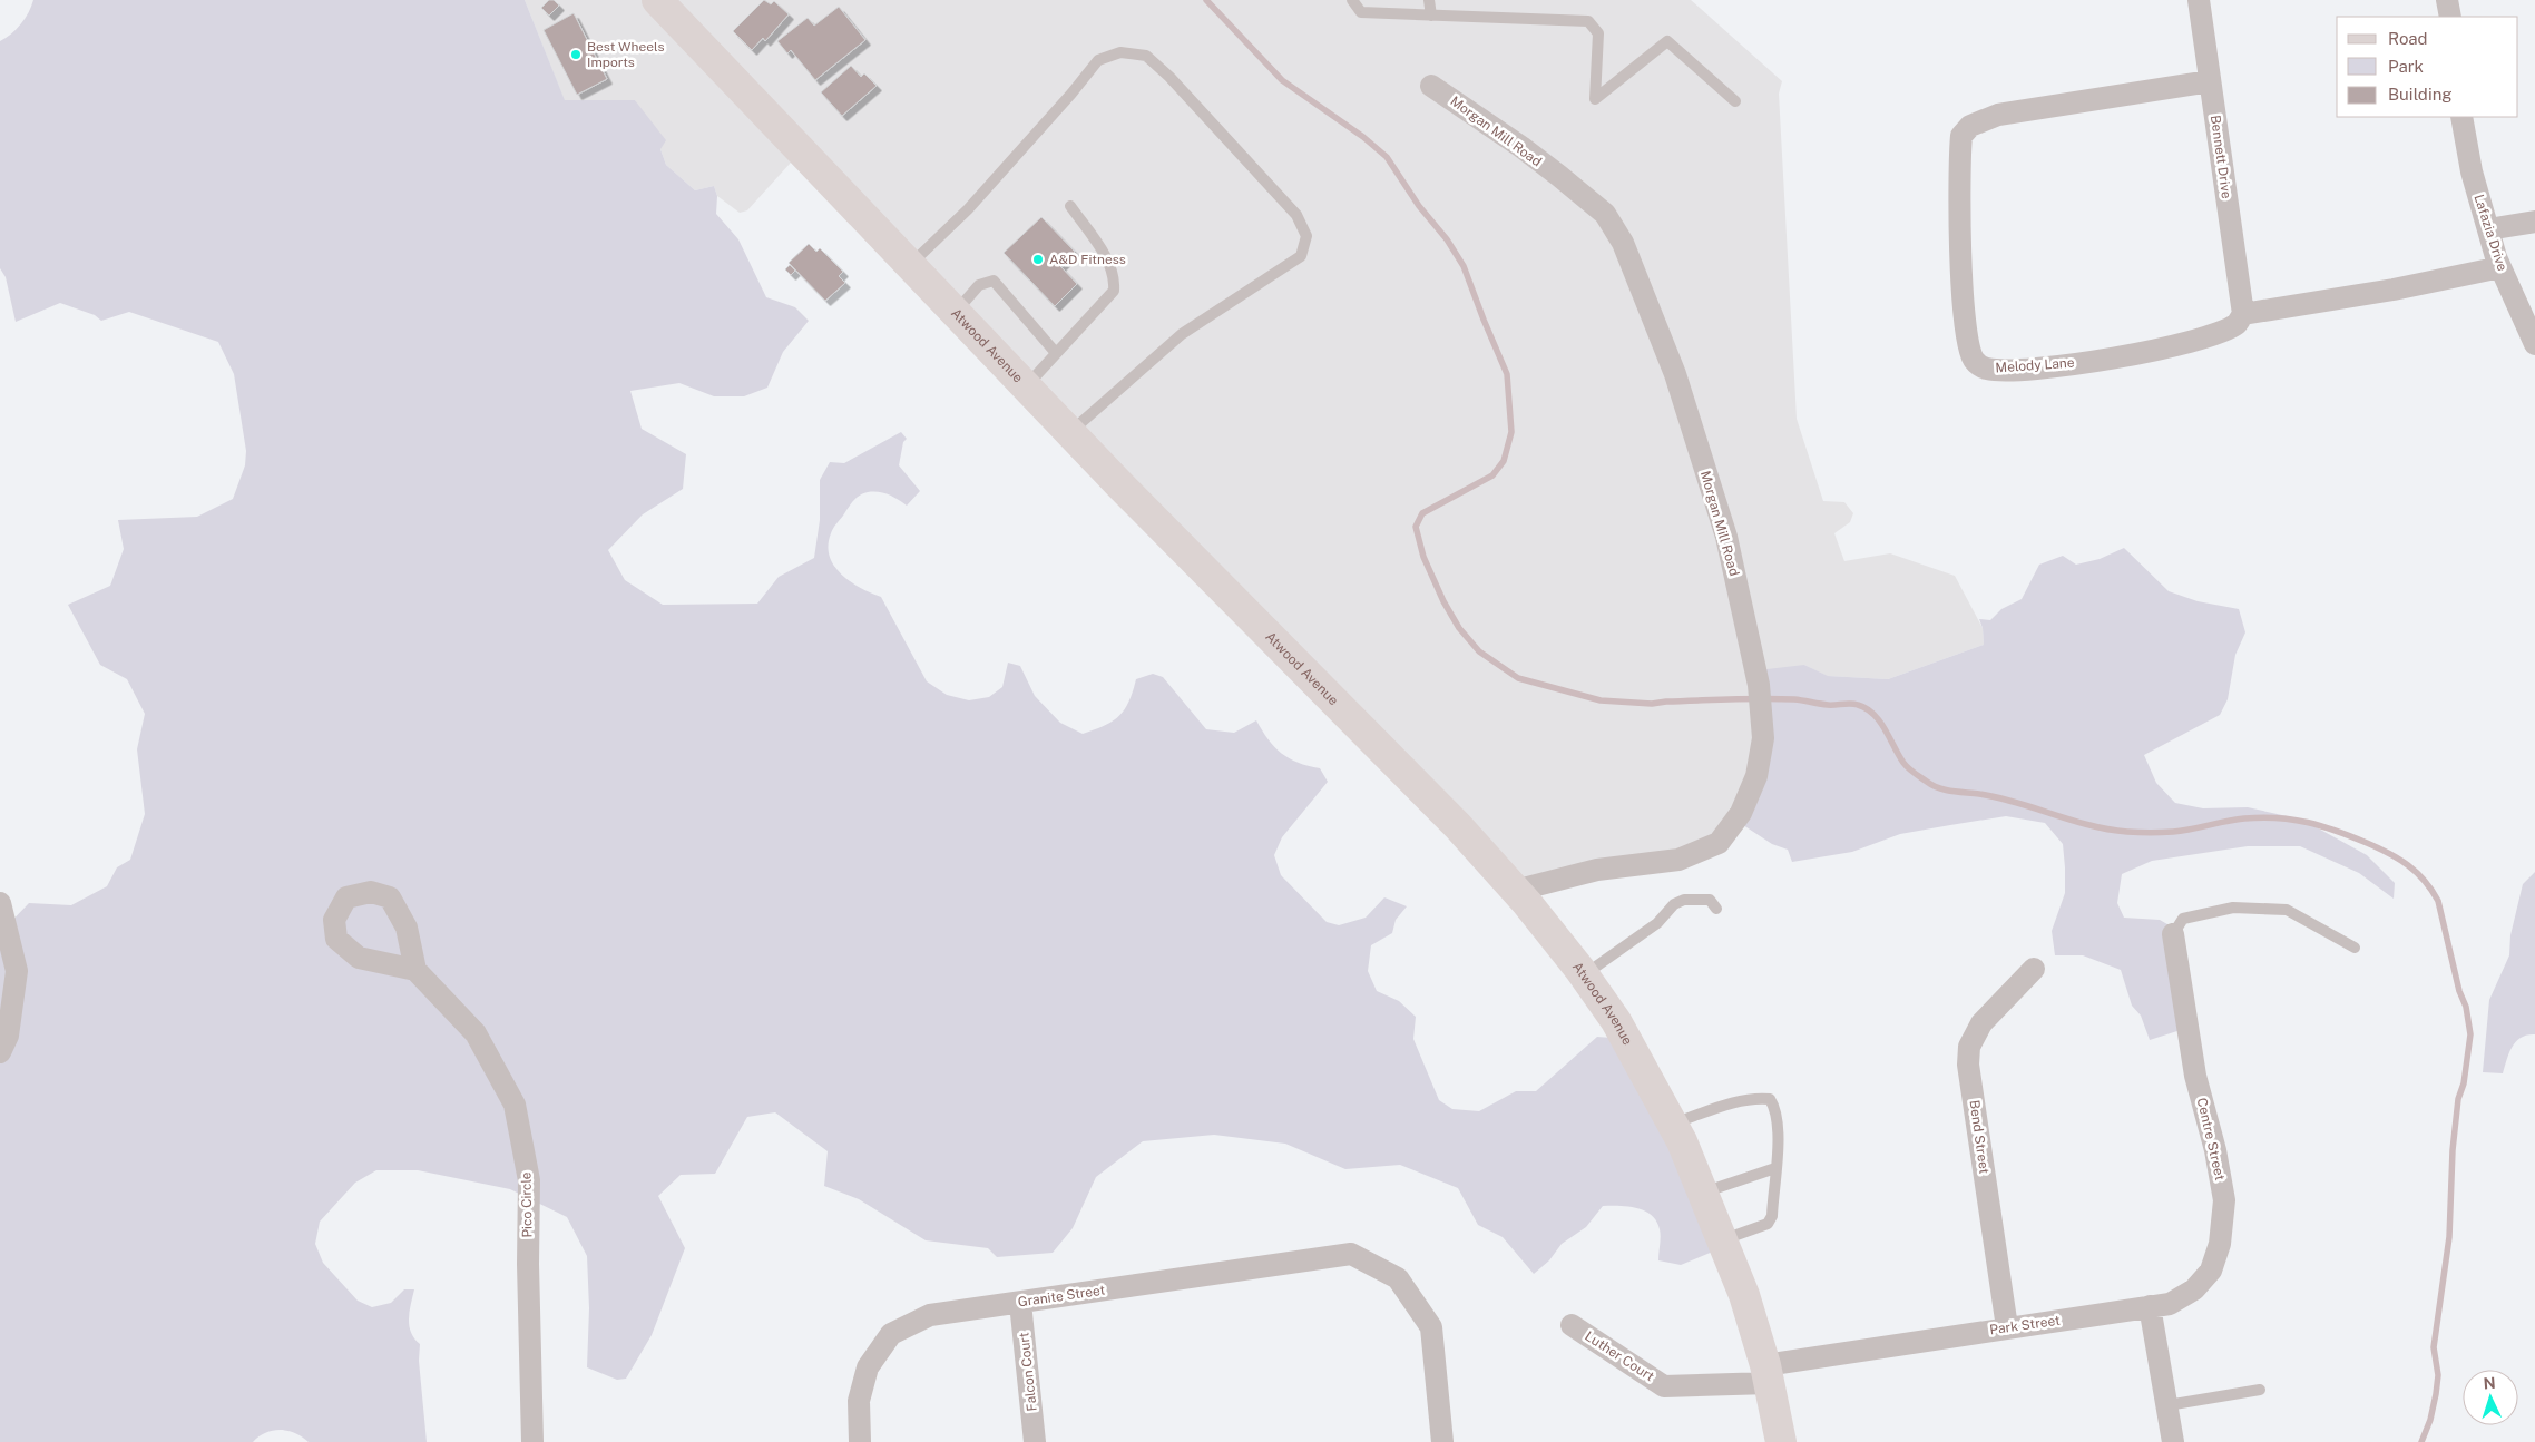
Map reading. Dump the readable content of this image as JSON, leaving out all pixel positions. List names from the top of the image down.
{
  "streets": {
    "main road": ["Atwood Avenue"],
    "street": [
      "Morgan Mill Road",
      "Bennett Drive",
      "Lafazia Drive",
      "Melody Lane",
      "Bend Street",
      "Centre Street",
      "Pico Circle",
      "Granite Street",
      "Park Street",
      "Luther Court",
      "Falcon Court"
    ]
  },
  "crossings": [
    ["Morgan Mill Road", "Atwood Avenue"],
    ["Bennett Drive", "Melody Lane"],
    ["Lafazia Drive", "Melody Lane"],
    ["Atwood Avenue", "Park Street"],
    ["Atwood Avenue", "Luther Court"],
    ["Bend Street", "Park Street"],
    ["Centre Street", "Park Street"],
    ["Granite Street", "Falcon Court"],
    ["Park Street", "Luther Court"]
  ],
  "places": ["Best Wheels Imports", "A&D Fitness"],
  "legend": ["Road", "Park", "Building"],
  "north": "top"
}
